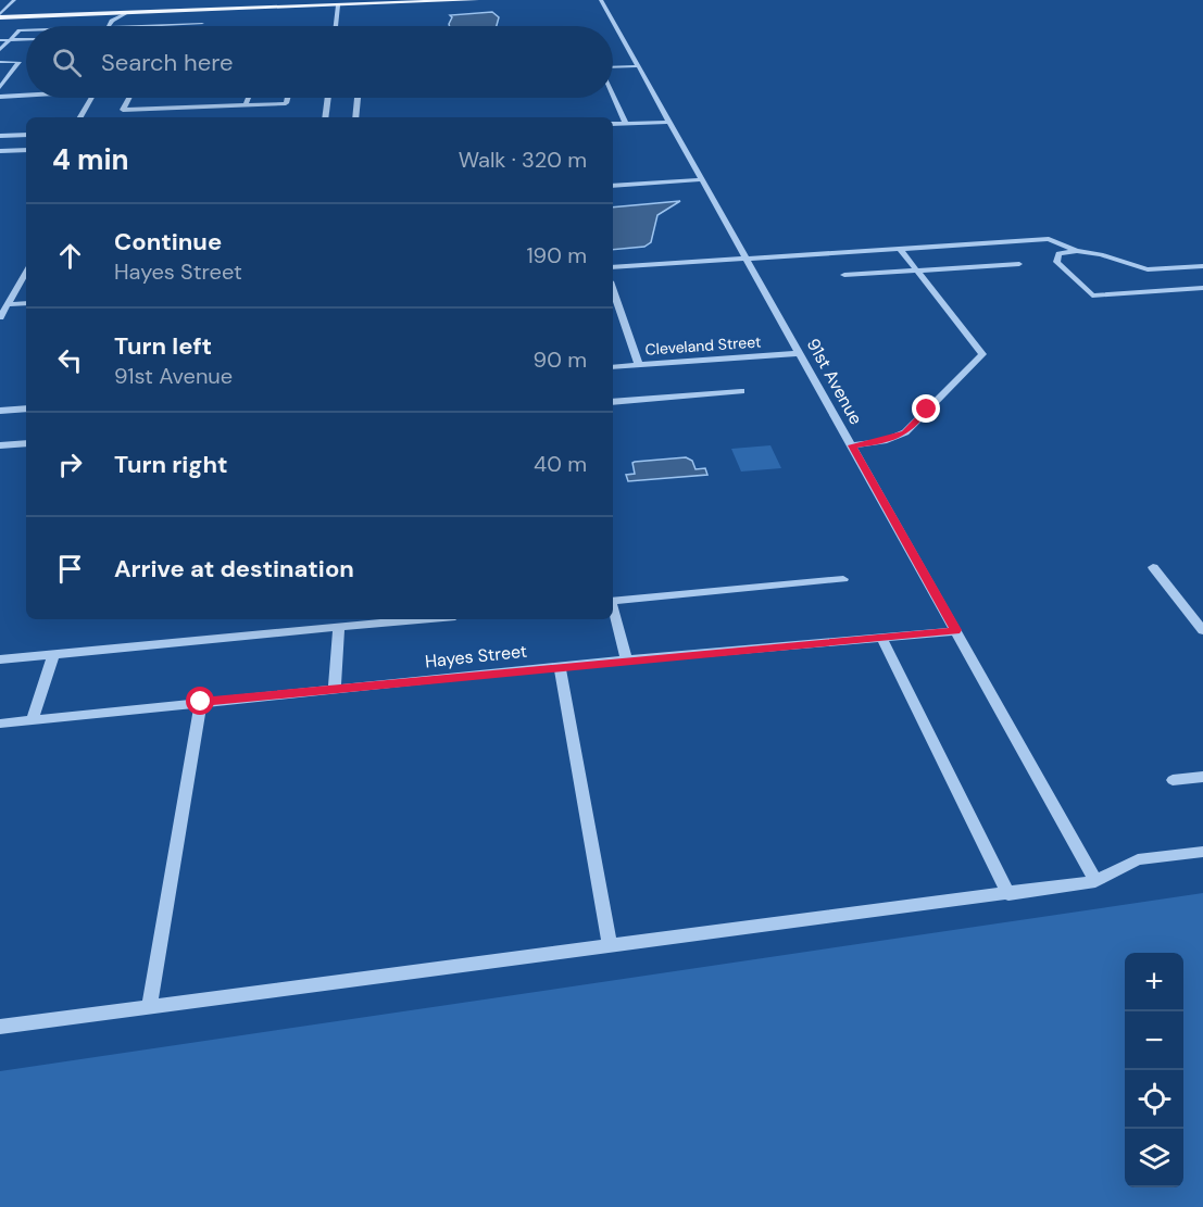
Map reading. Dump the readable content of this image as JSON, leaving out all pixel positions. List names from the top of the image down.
{
  "streets": {
    "street": ["Cleveland Street", "91st Avenue", "Hayes Street"]
  },
  "crossings": [
    ["Cleveland Street", "91st Avenue"],
    ["91st Avenue", "Hayes Street"]
  ],
  "page": {
    "search": "Search here",
    "heading": ["4 min", "Walk · 320 m"],
    "list": [
      ["Continue", "Hayes Street", "190 m"],
      ["Turn left", "91st Avenue", "90 m"],
      ["Turn right", "40 m"],
      "Arrive at destination"
    ],
    "map_buttons": ["+", "−"]
  }
}
